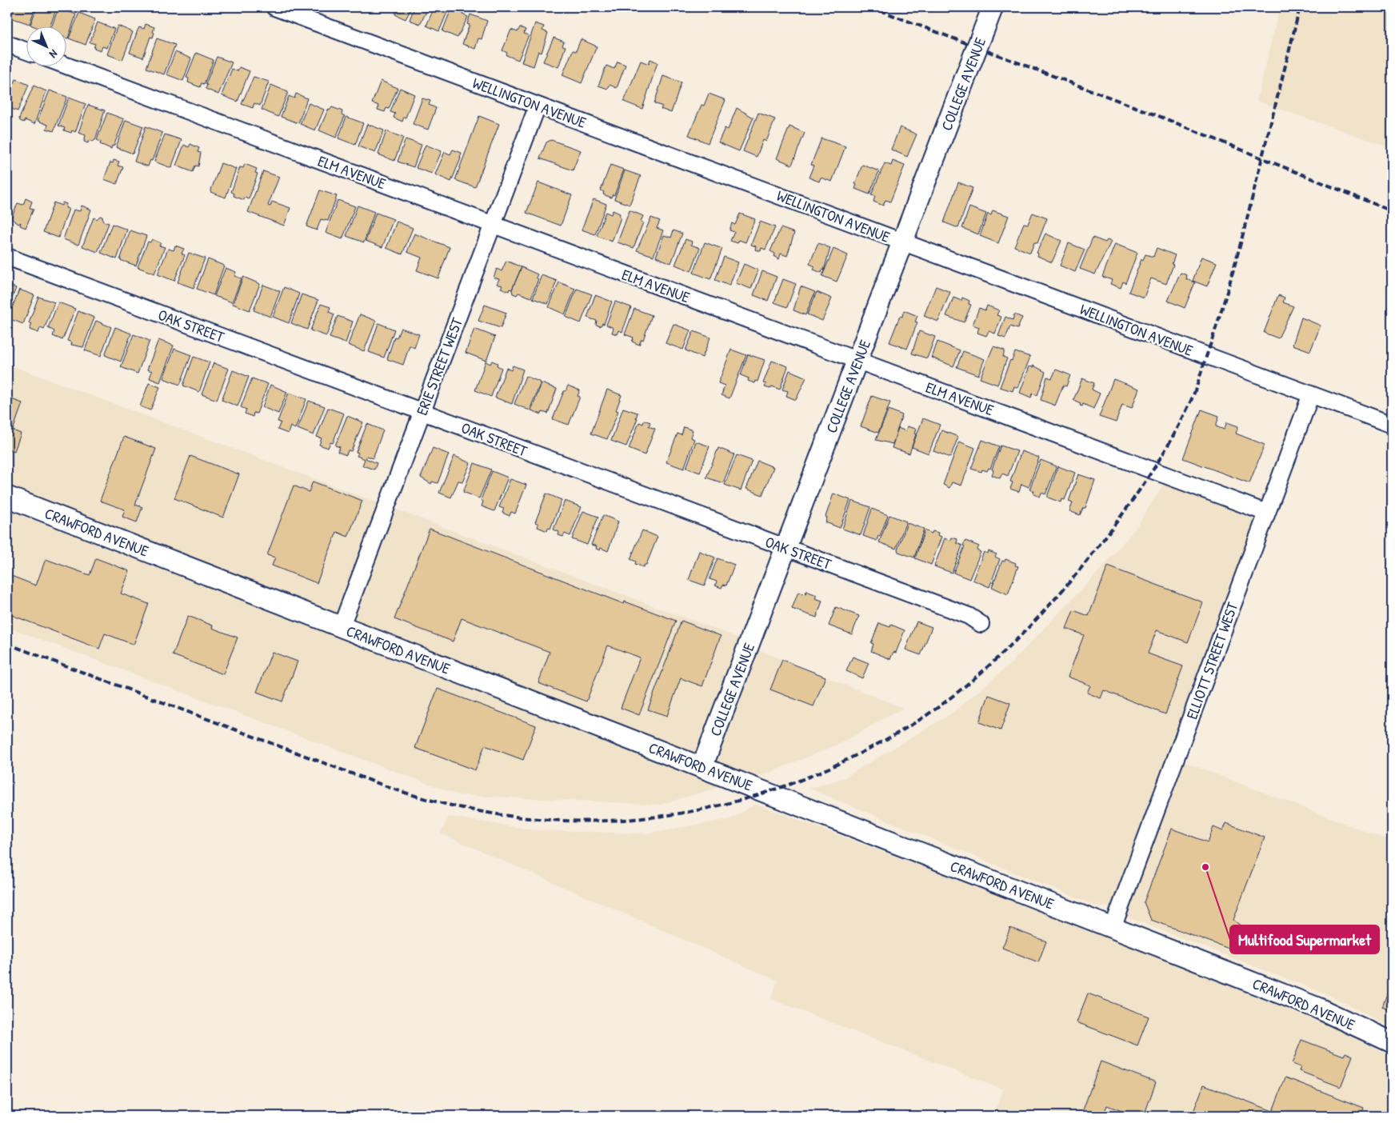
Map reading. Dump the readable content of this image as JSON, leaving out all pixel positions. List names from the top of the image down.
{
  "streets": {
    "street": [
      "COLLEGE AVENUE",
      "WELLINGTON AVENUE",
      "ELM AVENUE",
      "OAK STREET",
      "ERIE STREET WEST",
      "CRAWFORD AVENUE",
      "ELLIOTT STREET WEST"
    ]
  },
  "crossings": [
    ["COLLEGE AVENUE", "WELLINGTON AVENUE"],
    ["COLLEGE AVENUE", "ELM AVENUE"],
    ["COLLEGE AVENUE", "OAK STREET"],
    ["COLLEGE AVENUE", "CRAWFORD AVENUE"],
    ["WELLINGTON AVENUE", "ERIE STREET WEST"],
    ["WELLINGTON AVENUE", "ELLIOTT STREET WEST"],
    ["ELM AVENUE", "ERIE STREET WEST"],
    ["ELM AVENUE", "ELLIOTT STREET WEST"],
    ["OAK STREET", "ERIE STREET WEST"],
    ["ERIE STREET WEST", "CRAWFORD AVENUE"],
    ["CRAWFORD AVENUE", "ELLIOTT STREET WEST"]
  ],
  "places": ["Multifood Supermarket"],
  "north": "bottom right"
}
